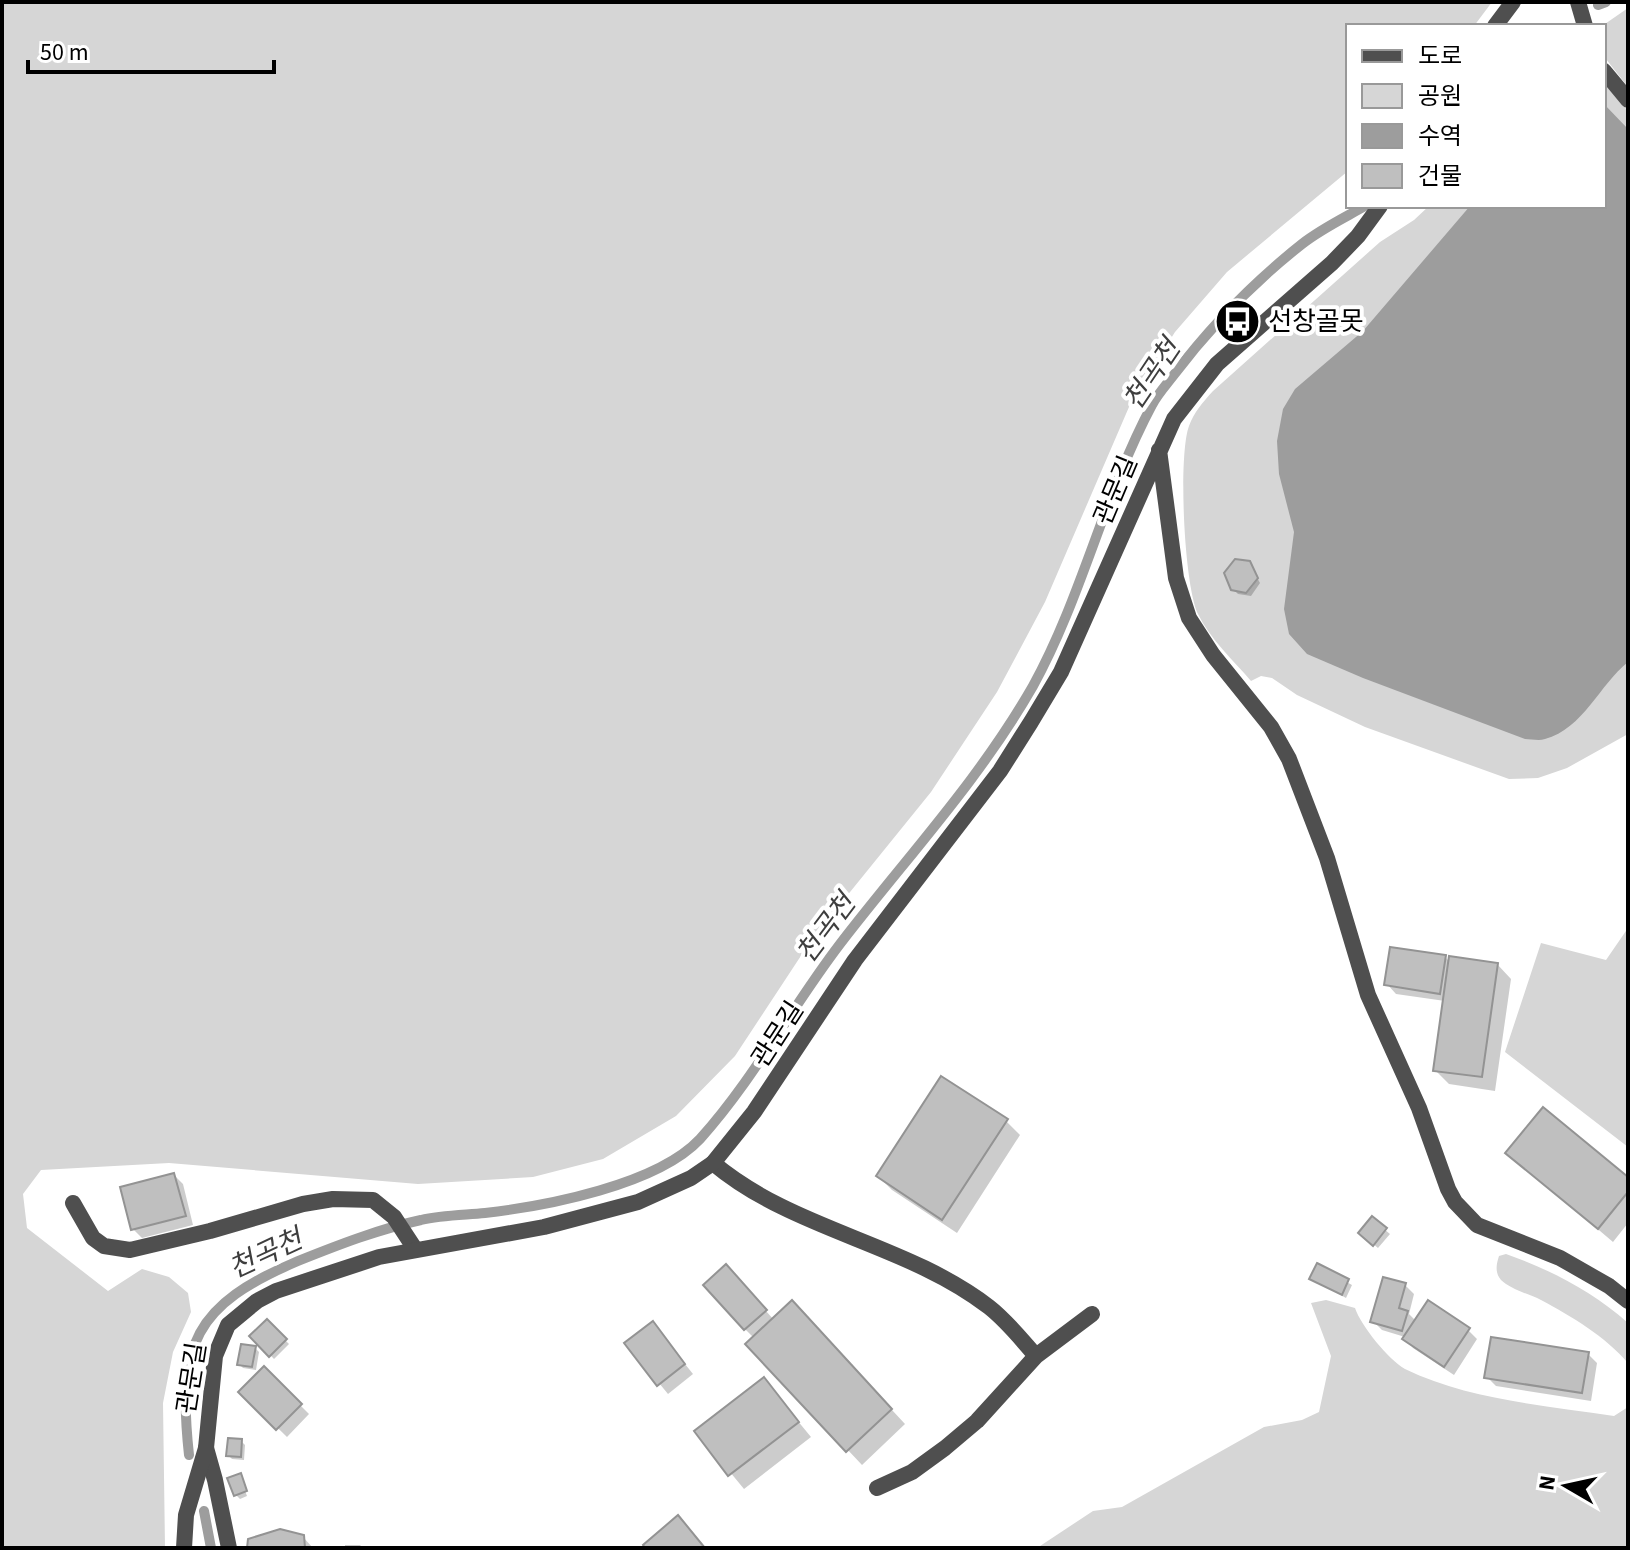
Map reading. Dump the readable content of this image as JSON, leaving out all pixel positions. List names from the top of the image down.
{
  "streets": {
    "street": ["관문길"]
  },
  "water": ["천곡천"],
  "places": {
    "bus stop": ["선창골못"]
  },
  "legend": [
    "도로",
    "공원",
    "수역",
    "건물"
  ],
  "scale_bar": "50 m",
  "north": "left"
}
